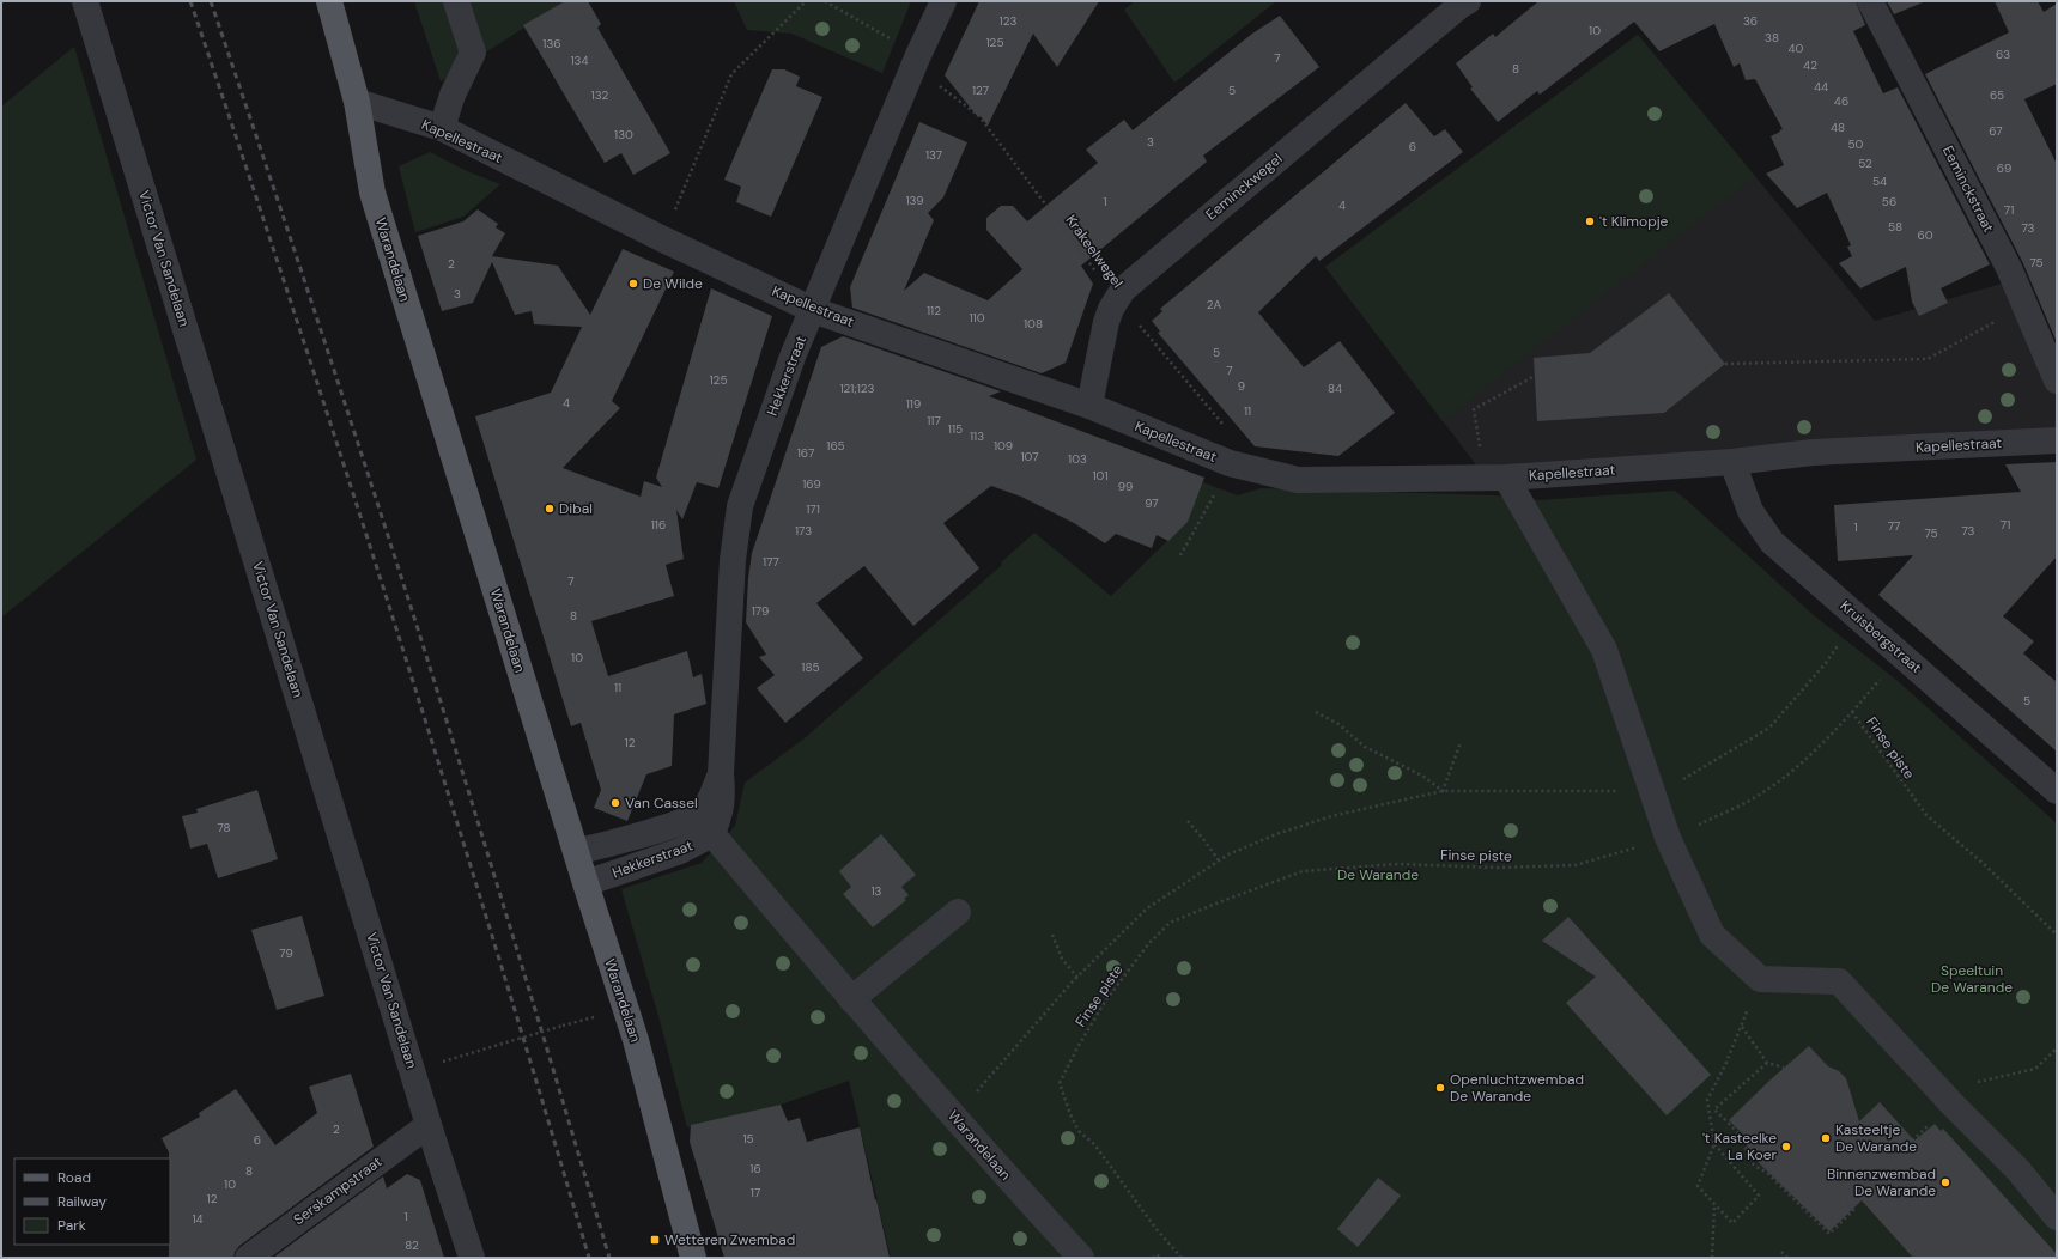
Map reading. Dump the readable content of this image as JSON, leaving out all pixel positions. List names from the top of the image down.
{
  "streets": {
    "main road": ["Warandelaan"],
    "street": [
      "Kapellestraat",
      "Eeminckwegel",
      "Eeminckstraat",
      "Victor Van Sandelaan",
      "Hekkerstraat",
      "Kruisbergstraat",
      "Serskampstraat"
    ],
    "path": ["Krakeelwegel", "Finse piste"]
  },
  "crossings": [
    ["Kapellestraat", "Eeminckwegel"],
    ["Kapellestraat", "Krakeelwegel"],
    ["Kapellestraat", "Warandelaan"],
    ["Kapellestraat", "Hekkerstraat"],
    ["Kapellestraat", "Kruisbergstraat"],
    ["Eeminckwegel", "Krakeelwegel"],
    ["Krakeelwegel", "Hekkerstraat"],
    ["Victor Van Sandelaan", "Serskampstraat"],
    ["Warandelaan", "Hekkerstraat"]
  ],
  "parks": ["De Warande", "Speeltuin De Warande"],
  "places": {
    "other": [
      "'t Klimopje",
      "De Wilde",
      "Dibal",
      "Van Cassel",
      "Openluchtzwembad De Warande",
      "Kasteeltje De Warande",
      "'t Kasteelke La Koer",
      "Binnenzwembad De Warande"
    ],
    "transit": ["Wetteren Zwembad"]
  },
  "house_numbers": [
    "123",
    "36",
    "10",
    "38",
    "125",
    "136",
    "40",
    "63",
    "7",
    "134",
    "42",
    "8",
    "44",
    "127",
    "5",
    "132",
    "65",
    "46",
    "48",
    "67",
    "130",
    "3",
    "50",
    "6",
    "137",
    "52",
    "69",
    "54",
    "139",
    "1",
    "56",
    "4",
    "71",
    "58",
    "73",
    "60",
    "75",
    "2",
    "3",
    "2A",
    "112",
    "110",
    "108",
    "5",
    "7",
    "125",
    "9",
    "121;123",
    "84",
    "4",
    "119",
    "11",
    "117",
    "115",
    "113",
    "165",
    "109",
    "167",
    "107",
    "103",
    "101",
    "169",
    "99",
    "97",
    "171",
    "116",
    "71",
    "77",
    "1",
    "173",
    "73",
    "75",
    "177",
    "7",
    "179",
    "8",
    "10",
    "185",
    "11",
    "5",
    "12",
    "78",
    "13",
    "79",
    "2",
    "15",
    "6",
    "16",
    "8",
    "10",
    "17",
    "12",
    "1",
    "14",
    "82"
  ],
  "legend": ["Road", "Railway", "Park"]
}
